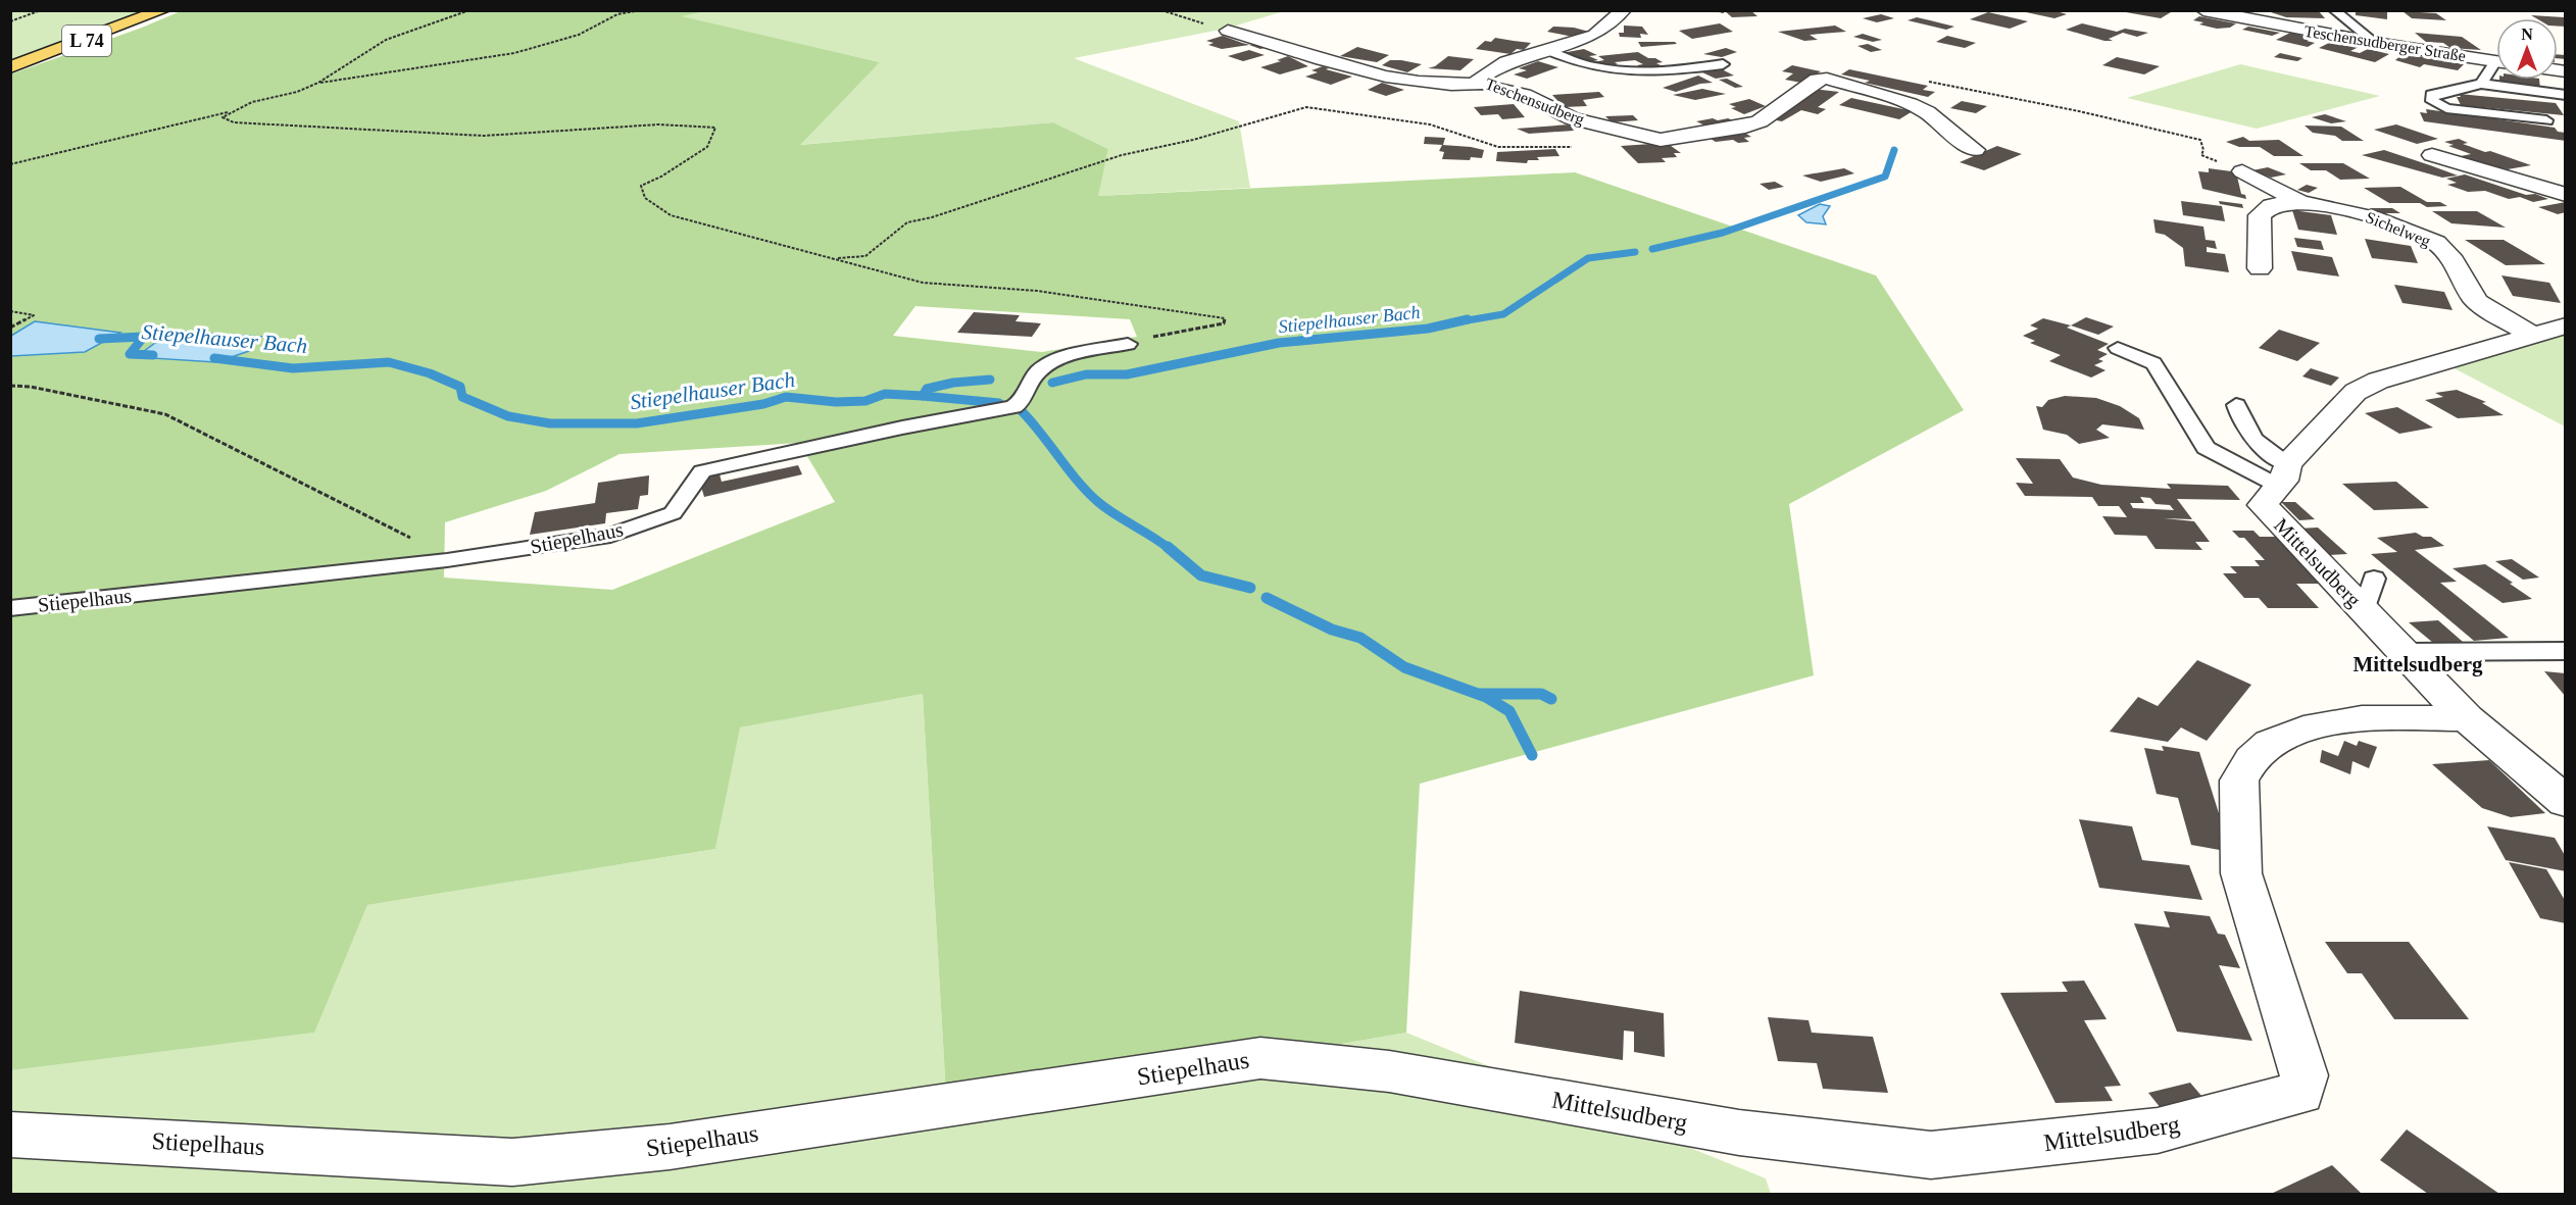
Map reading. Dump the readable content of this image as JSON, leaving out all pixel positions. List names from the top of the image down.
{
  "streets": {
    "main road": ["L 74"],
    "street": [
      "Teschensudberger Straße",
      "Teschensudberg",
      "Sichelweg",
      "Stiepelhaus",
      "Mittelsudberg"
    ]
  },
  "crossings": [
    ["Sichelweg", "Mittelsudberg"],
    ["Stiepelhaus", "Mittelsudberg"]
  ],
  "districts": ["Mittelsudberg"],
  "water": ["Stiepelhauser Bach"],
  "north": "top"
}
